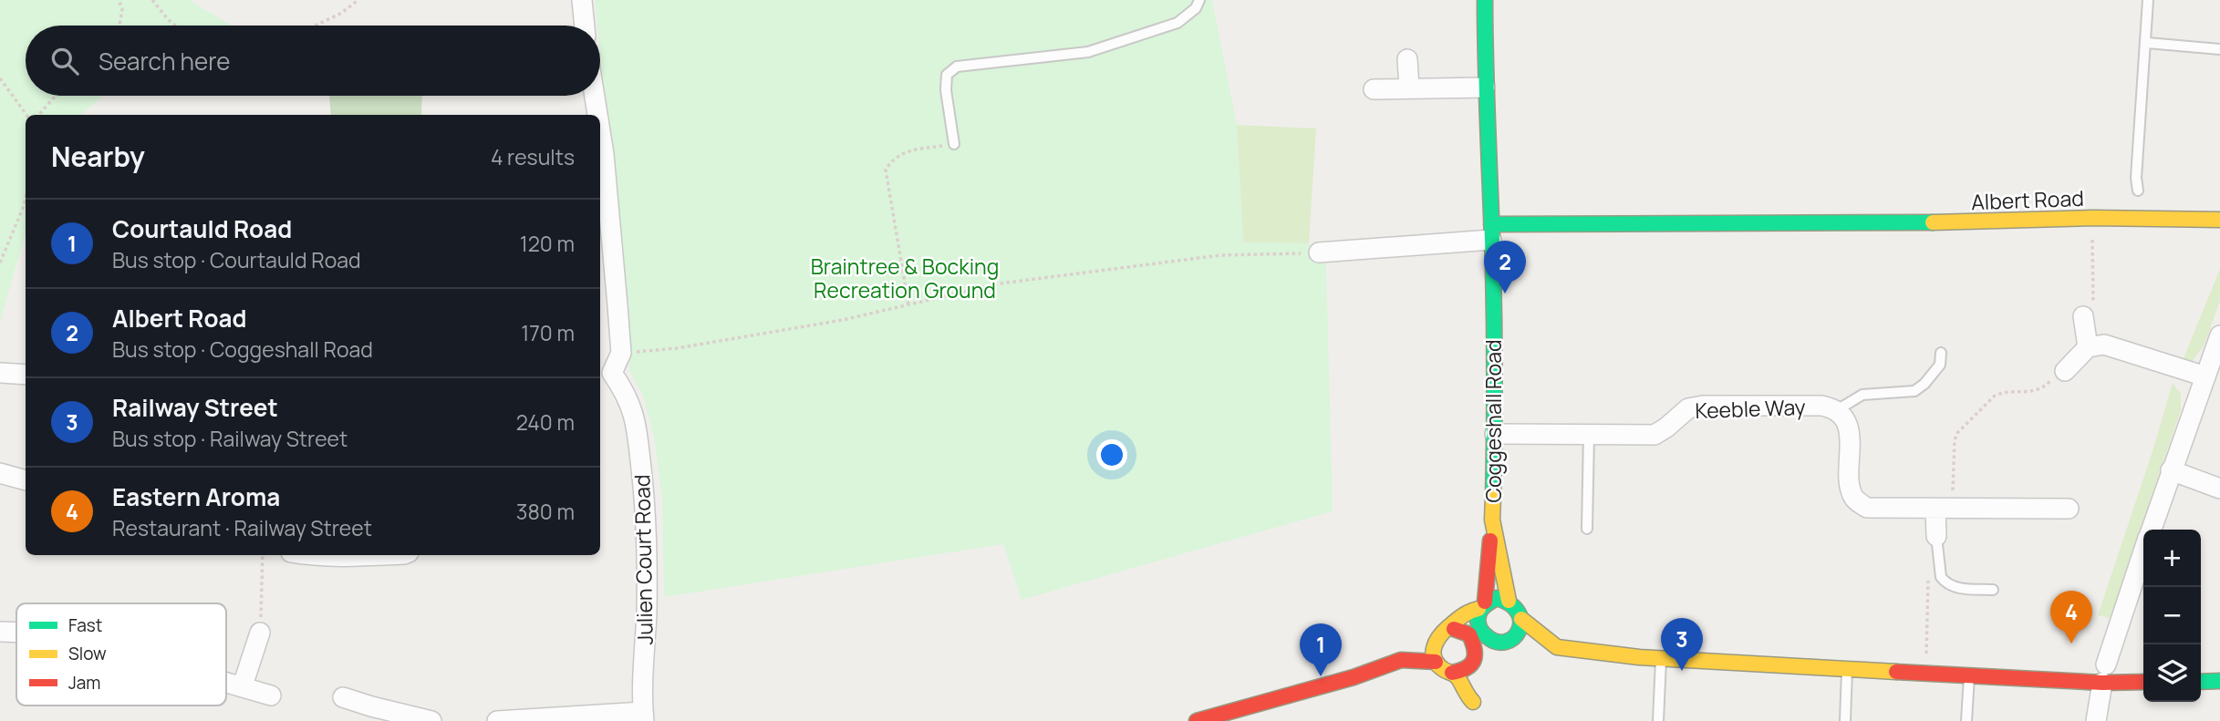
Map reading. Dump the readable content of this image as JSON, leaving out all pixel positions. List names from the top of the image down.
{
  "streets": {
    "main road": ["Albert Road", "Coggeshall Road"],
    "street": ["Keeble Way", "Julien Court Road"]
  },
  "crossings": [
    ["Albert Road", "Coggeshall Road"],
    ["Keeble Way", "Coggeshall Road"]
  ],
  "parks": ["Braintree & Bocking Recreation Ground"],
  "legend": ["Fast", "Slow", "Jam"],
  "page": {
    "search": "Search here",
    "heading": ["Nearby", "4 results"],
    "list": [
      {
        "mark": "1",
        "name": "Courtauld Road",
        "note": "Bus stop · Courtauld Road",
        "value": "120 m"
      },
      {
        "mark": "2",
        "name": "Albert Road",
        "note": "Bus stop · Coggeshall Road",
        "value": "170 m"
      },
      {
        "mark": "3",
        "name": "Railway Street",
        "note": "Bus stop · Railway Street",
        "value": "240 m"
      },
      {
        "mark": "4",
        "name": "Eastern Aroma",
        "note": "Restaurant · Railway Street",
        "value": "380 m"
      }
    ],
    "pins": [
      "2",
      "4",
      "3",
      "1"
    ],
    "map_buttons": ["+", "−"]
  }
}
